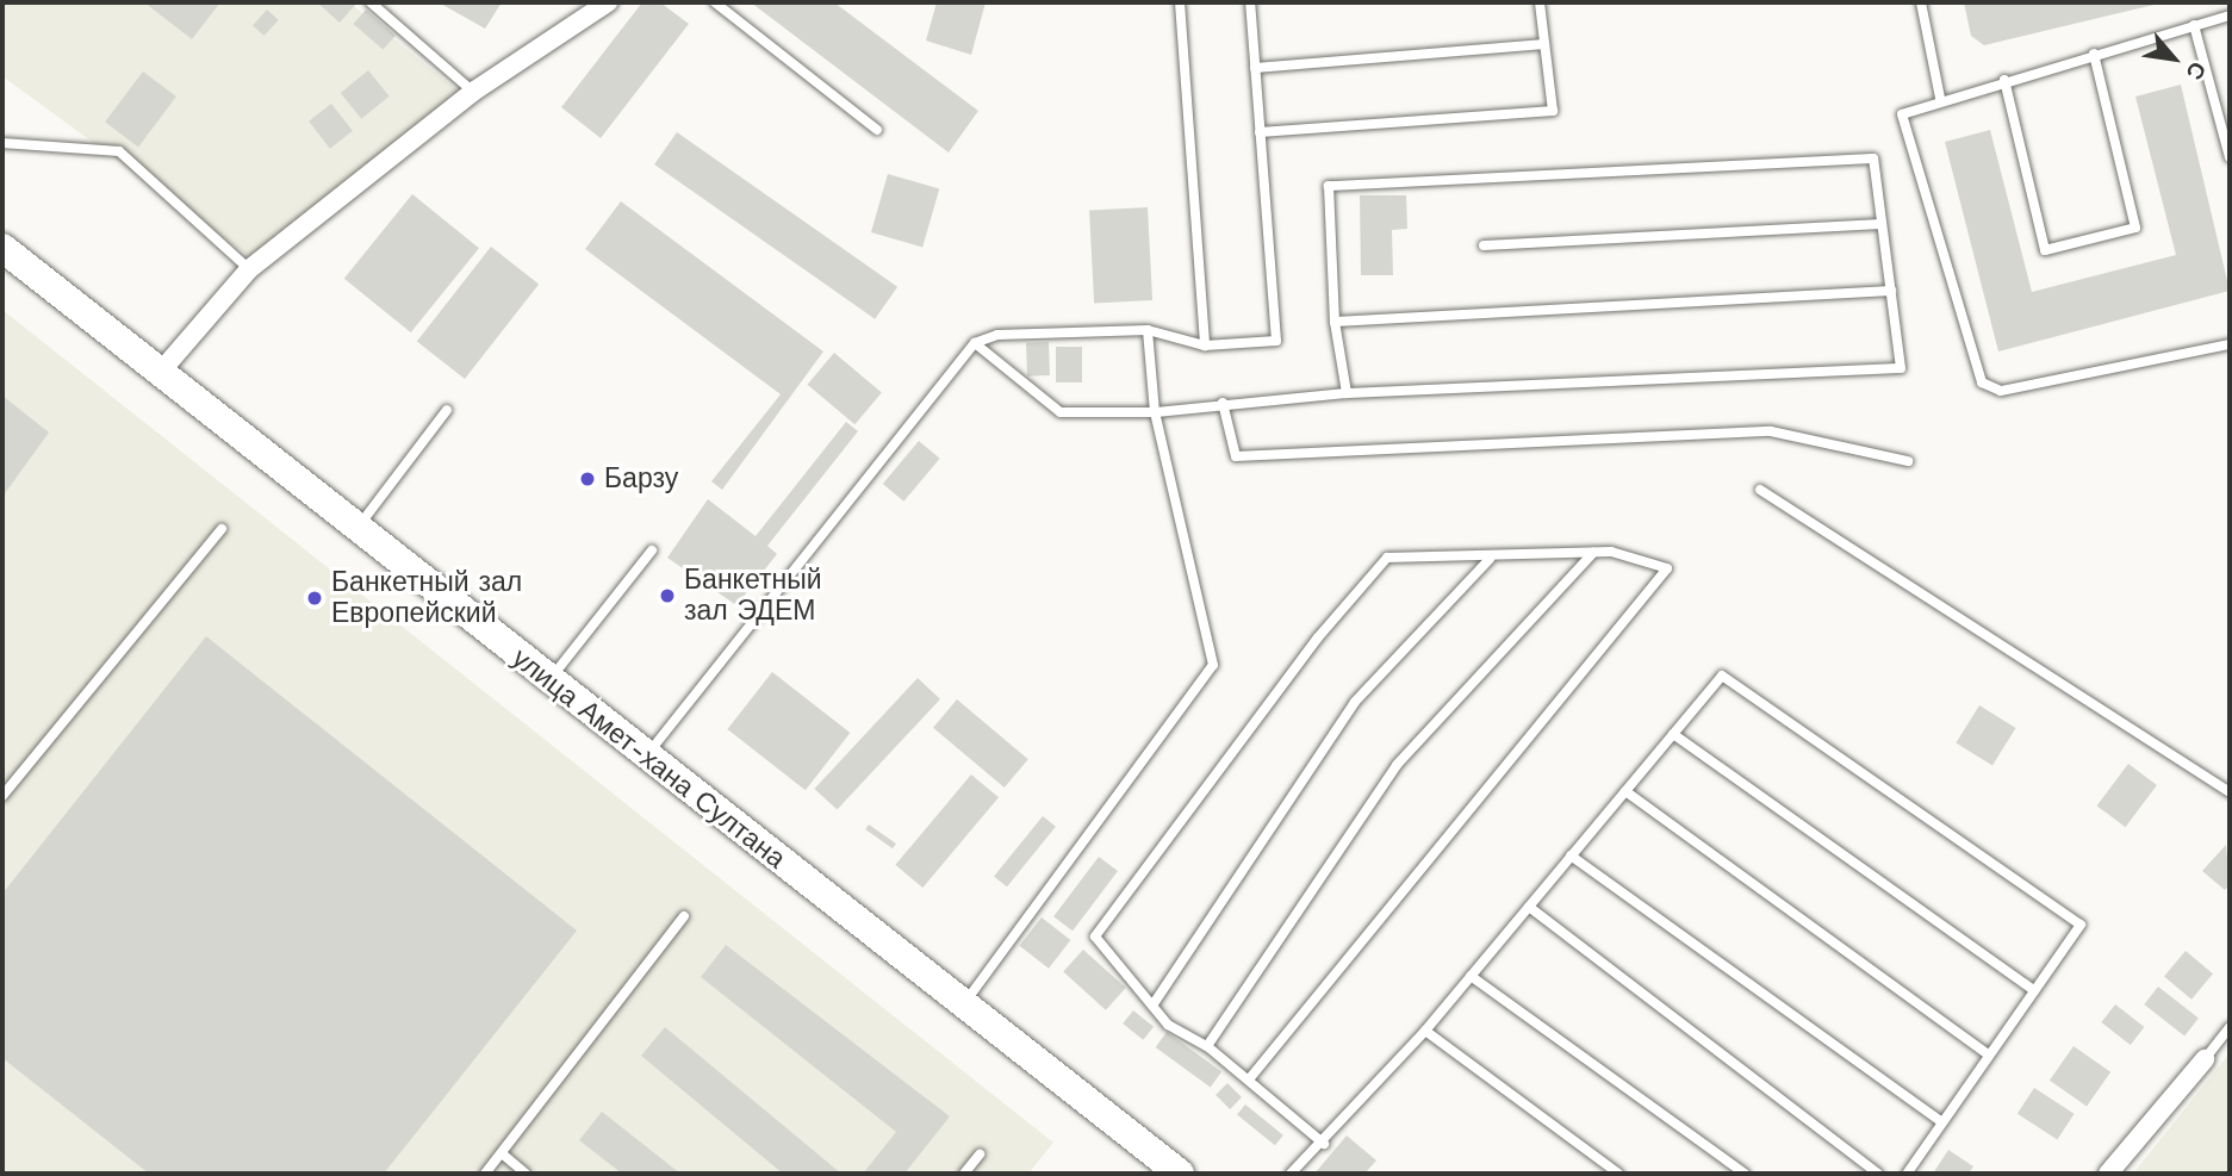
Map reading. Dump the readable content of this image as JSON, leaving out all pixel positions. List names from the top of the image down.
{
  "streets": {
    "main road": ["улица Амет-хана Султана"]
  },
  "places": ["Барзу", "Банкетный зал ЭДЕМ", "Банкетный зал Европейский"],
  "north": "bottom right"
}
